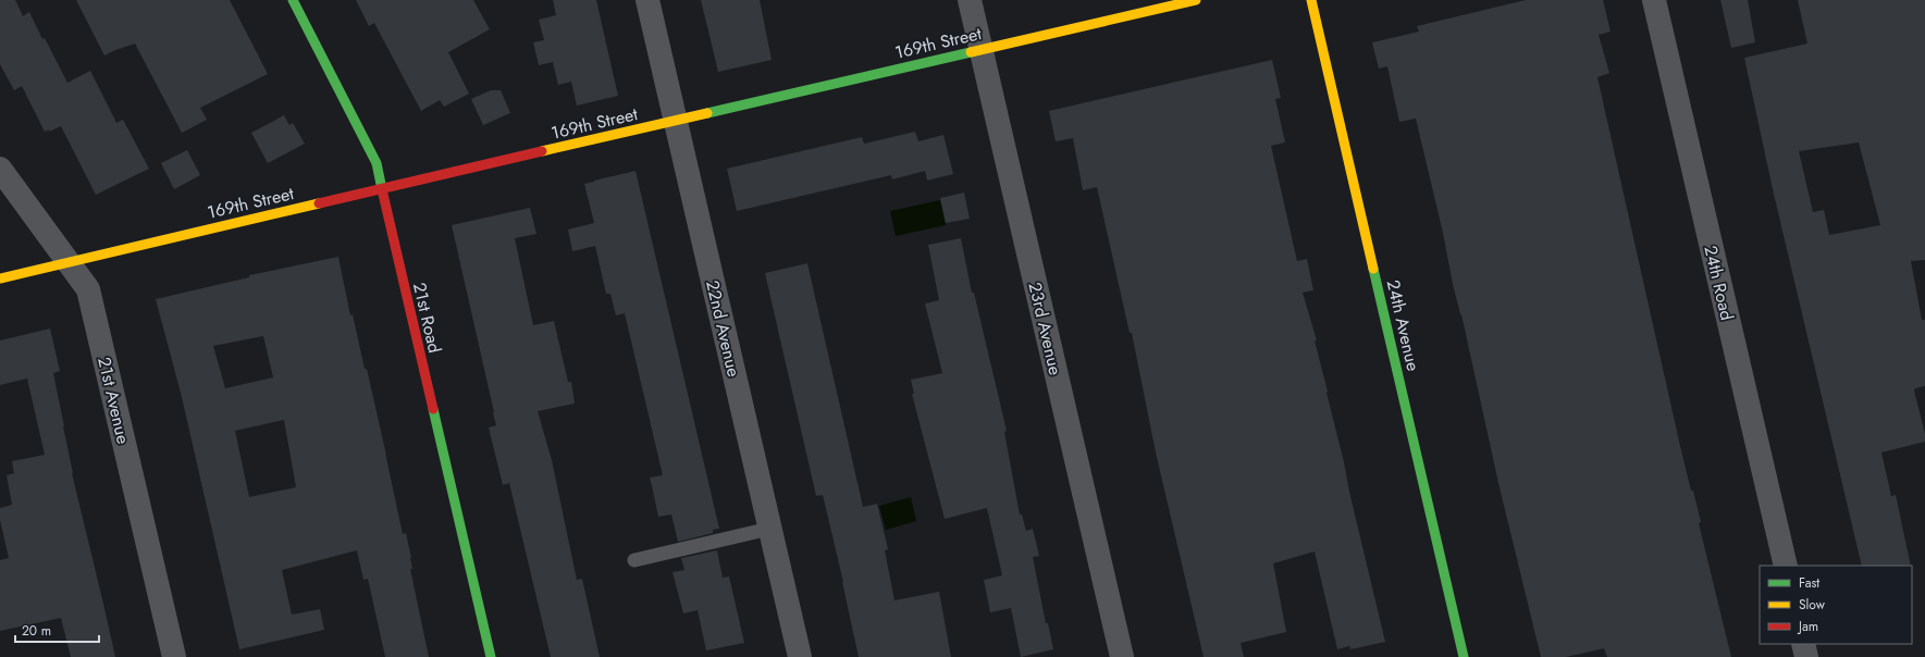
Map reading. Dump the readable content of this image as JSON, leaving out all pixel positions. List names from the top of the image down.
{
  "streets": {
    "street": [
      "169th Street",
      "24th Road",
      "21st Road",
      "24th Avenue",
      "22nd Avenue",
      "23rd Avenue",
      "21st Avenue"
    ]
  },
  "crossings": [
    ["169th Street", "21st Road"],
    ["169th Street", "22nd Avenue"],
    ["169th Street", "23rd Avenue"],
    ["169th Street", "21st Avenue"]
  ],
  "legend": ["Fast", "Slow", "Jam"],
  "scale_bar": "20 m"
}
